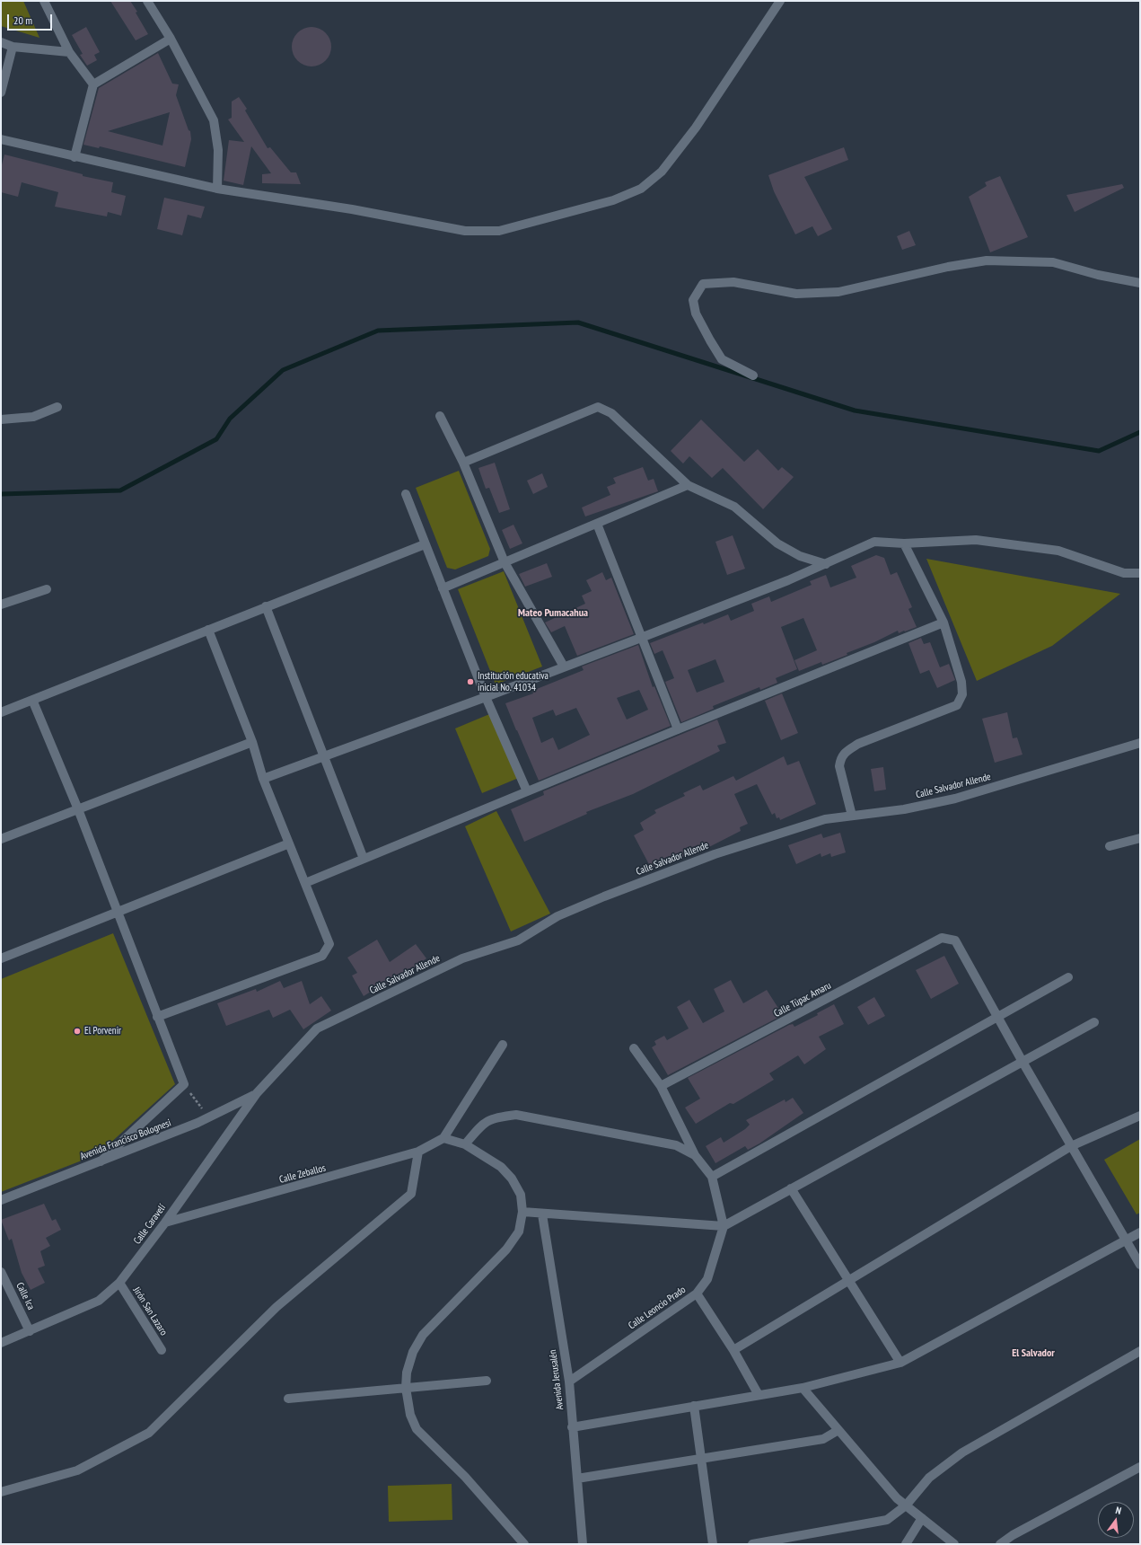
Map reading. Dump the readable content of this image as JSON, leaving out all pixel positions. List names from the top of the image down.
{
  "streets": {
    "street": [
      "Calle Salvador Allende",
      "Calle Túpac Amaru",
      "Avenida Francisco Bolognesi",
      "Calle Zeballos",
      "Calle Caravelí",
      "Calle Ica",
      "Calle Leoncio Prado",
      "Jirón San Lazaro",
      "Avenida Jerusalén"
    ]
  },
  "crossings": [
    ["Calle Salvador Allende", "Avenida Francisco Bolognesi"],
    ["Calle Salvador Allende", "Calle Caravelí"],
    ["Avenida Francisco Bolognesi", "Calle Caravelí"],
    ["Calle Zeballos", "Calle Caravelí"],
    ["Calle Caravelí", "Calle Ica"],
    ["Calle Caravelí", "Jirón San Lazaro"],
    ["Calle Leoncio Prado", "Avenida Jerusalén"]
  ],
  "districts": ["Mateo Pumacahua", "El Salvador"],
  "places": ["Institución educativa inicial No. 41034", "El Porvenir"],
  "scale_bar": "20 m",
  "north": "top"
}
